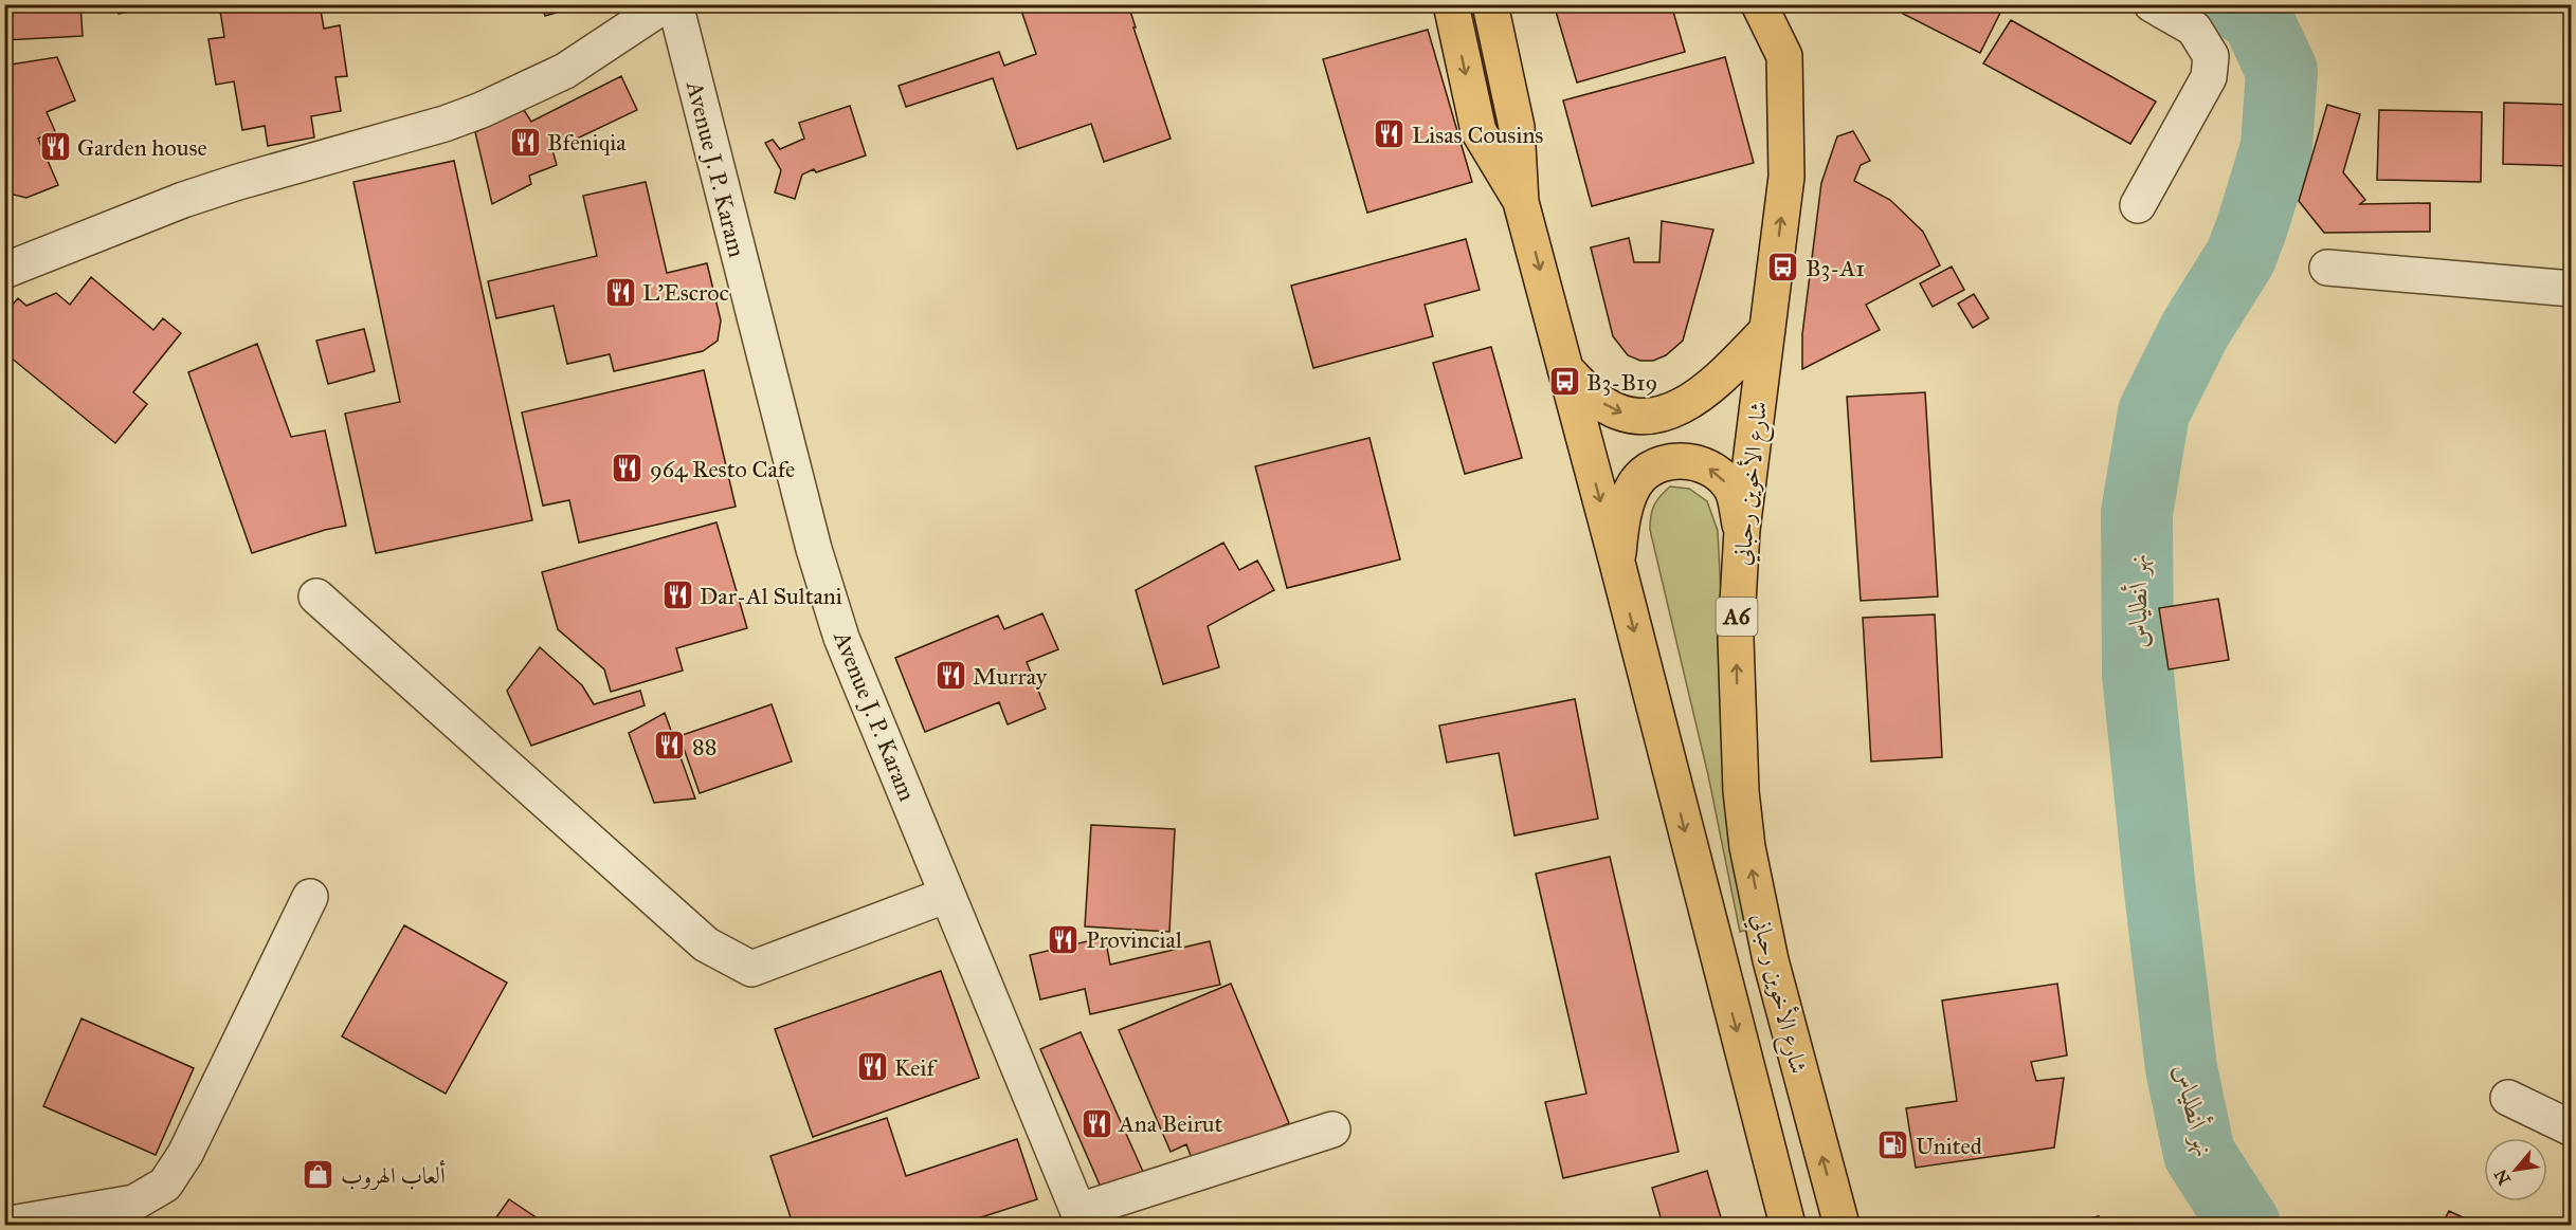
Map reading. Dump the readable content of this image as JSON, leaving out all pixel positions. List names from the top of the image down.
{
  "streets": {
    "highway": ["شارع الأخوين رحباني", "A6"],
    "street": ["Avenue J. P. Karam"]
  },
  "water": ["نهر أنطلياس"],
  "places": {
    "restaurant": [
      "Lisas Cousins",
      "Bfeniqia",
      "Garden house",
      "L'Escroc",
      "964 Resto Cafe",
      "Dar-Al Sultani",
      "Murray",
      "88",
      "Provincial",
      "Keif",
      "Ana Beirut"
    ],
    "bus stop": ["B3-A1", "B3-B19"],
    "fuel station": ["United"],
    "shop": ["ألعاب الهروب"]
  },
  "north": "bottom left"
}
